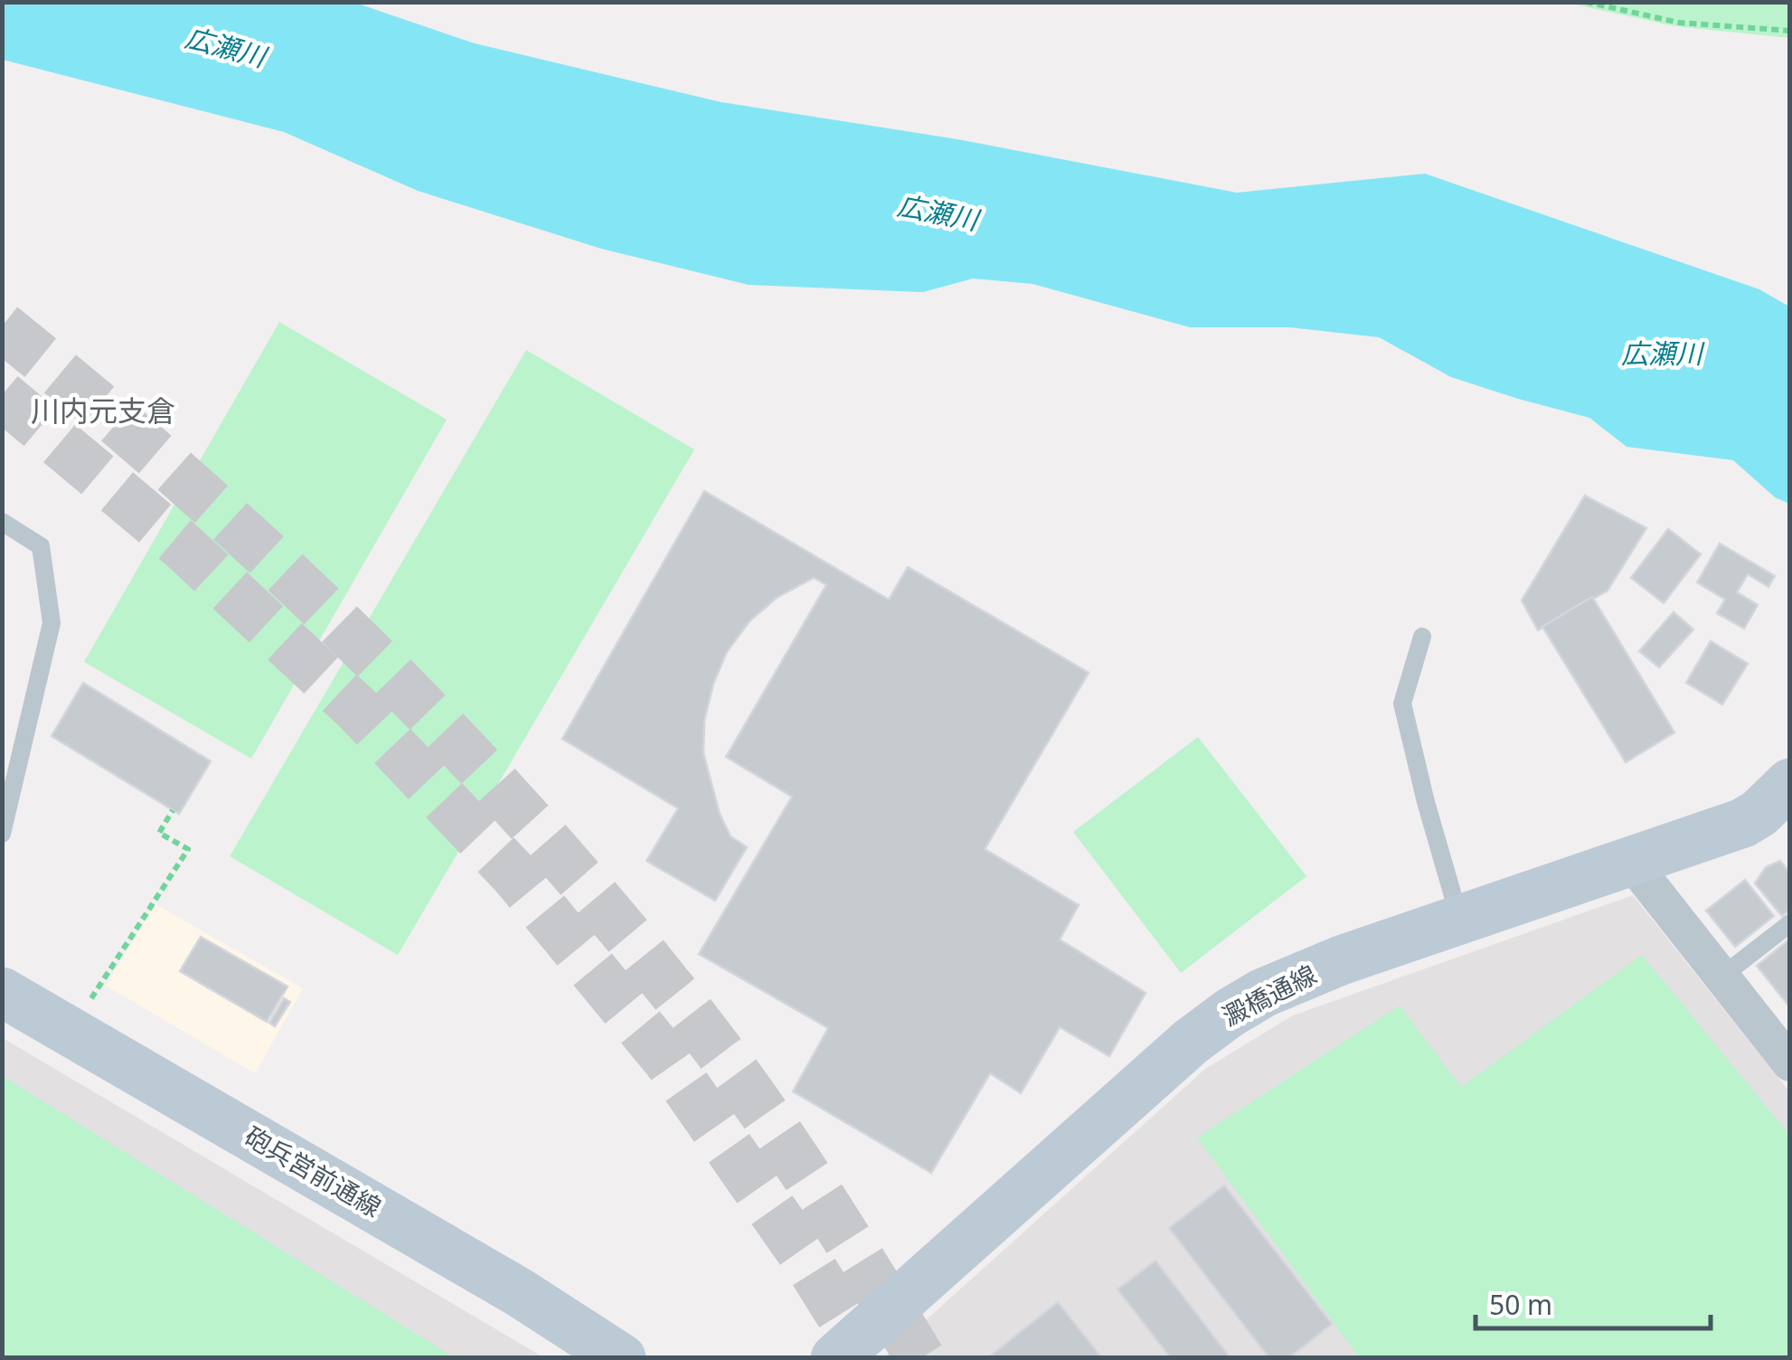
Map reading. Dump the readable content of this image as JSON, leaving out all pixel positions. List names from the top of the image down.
{
  "streets": {
    "street": ["澱橋通線", "砲兵営前通線"]
  },
  "districts": ["川内元支倉"],
  "water": ["広瀬川"],
  "scale_bar": "50 m"
}
